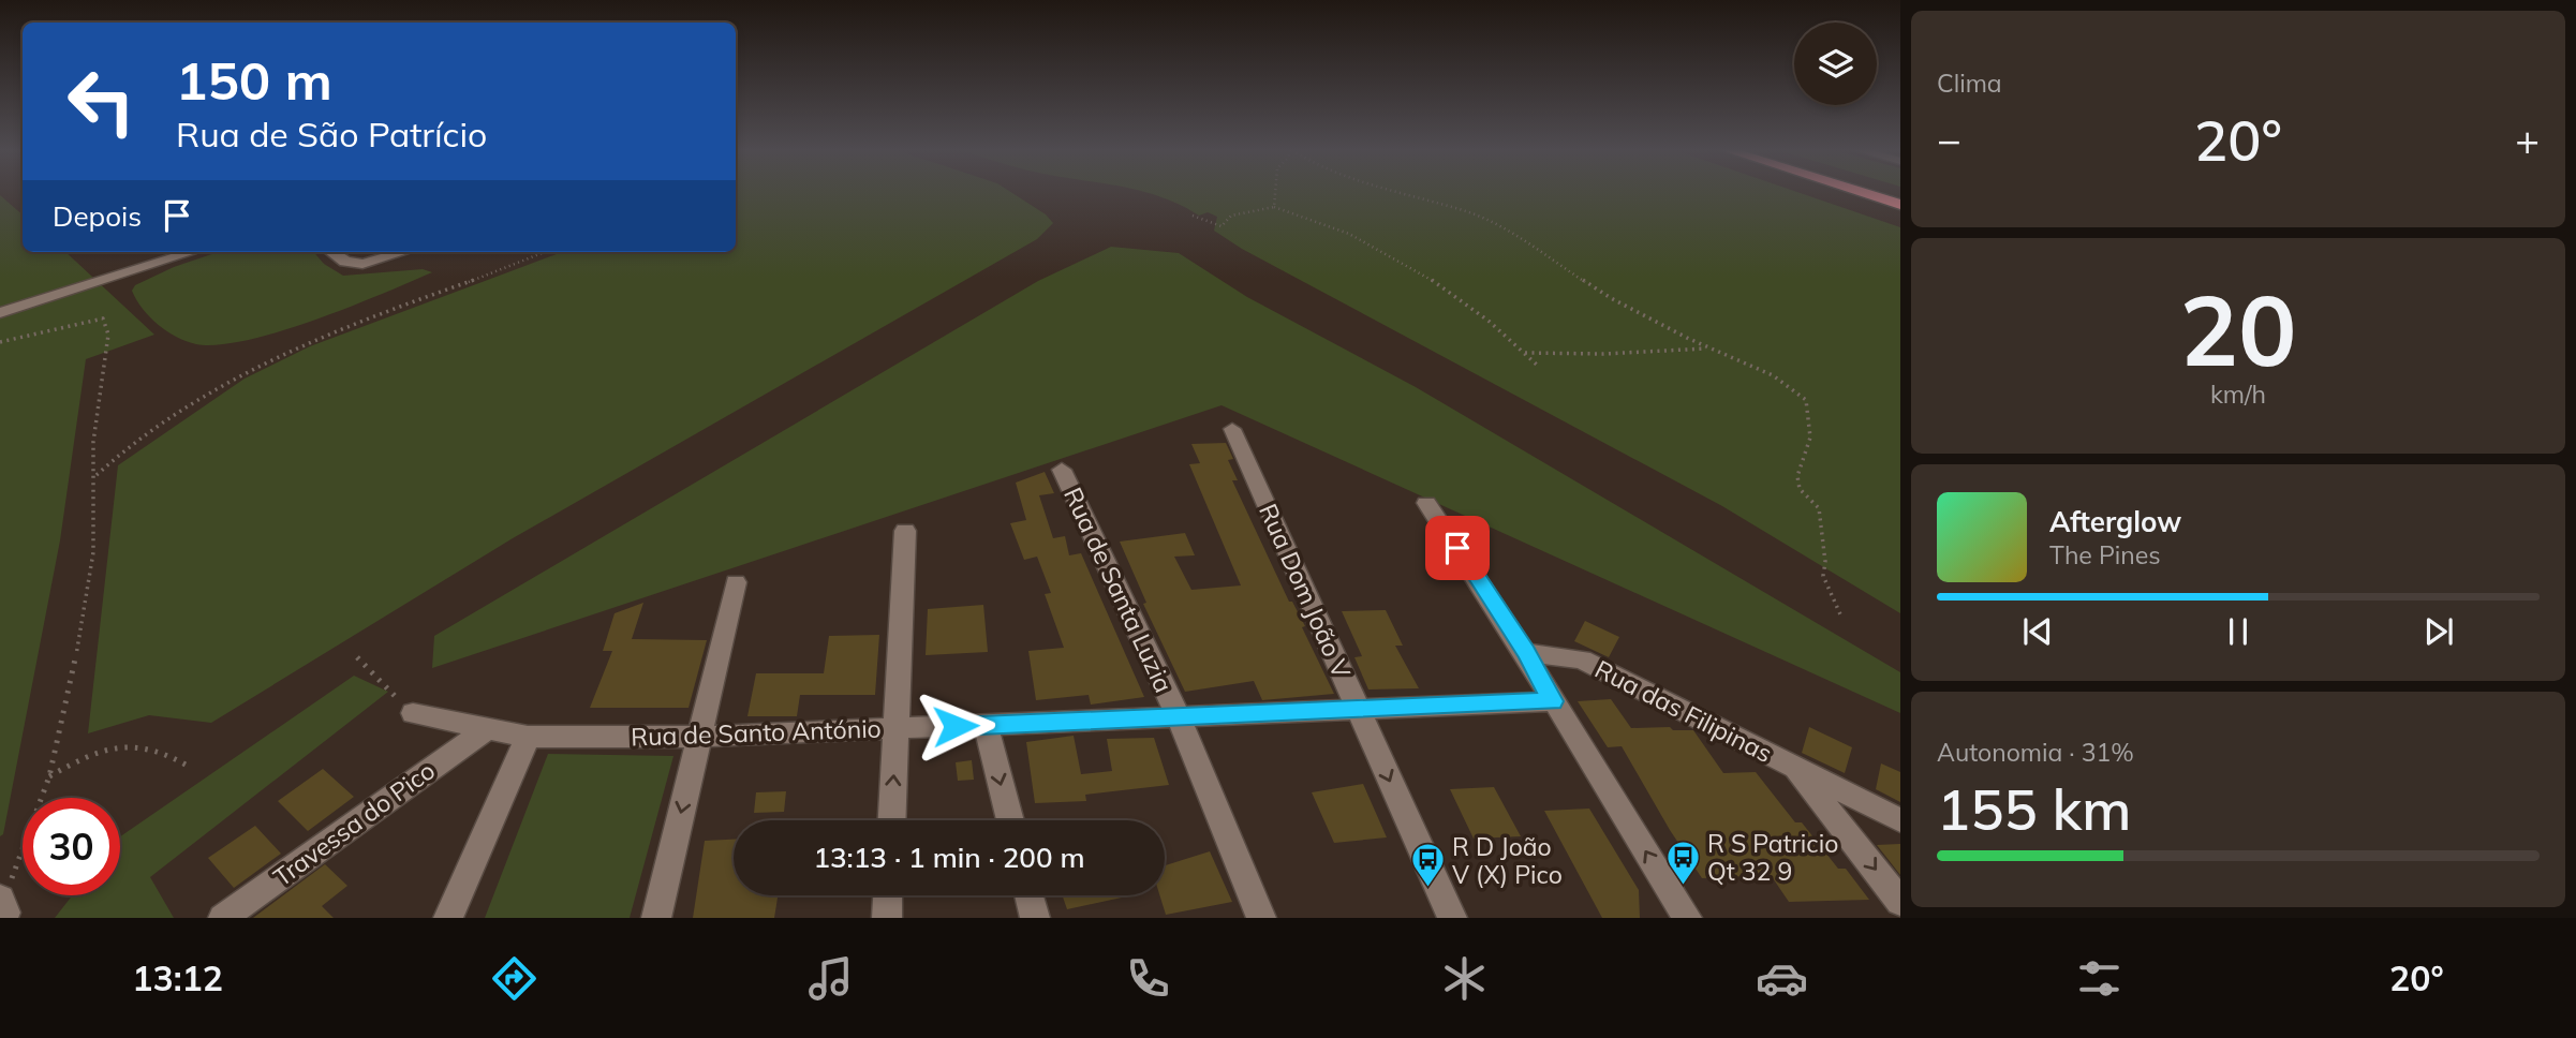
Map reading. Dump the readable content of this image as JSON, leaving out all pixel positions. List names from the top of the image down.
{
  "streets": {
    "street": [
      "Rua de Santa Luzia",
      "Rua Dom João V",
      "Rua das Filipinas",
      "Rua de Santo António",
      "Travessa do Pico"
    ]
  },
  "crossings": [
    ["Rua de Santa Luzia", "Rua de Santo António"],
    ["Rua Dom João V", "Rua de Santo António"],
    ["Rua de Santo António", "Travessa do Pico"]
  ],
  "one_way": ["Rua Dom João V"],
  "places": {
    "bus stop": ["R S Patricio Qt 32 9", "R D João V (X) Pico"]
  },
  "page": {
    "tile": [
      "Clima",
      ["20", "km/h"],
      ["Autonomia · 31%", "155 km"]
    ],
    "turn": ["150 m", "Rua de São Patrício"],
    "heat": ["−", "20°", "+"],
    "then": "Depois",
    "song": ["Afterglow", "The Pines"],
    "limit": "30",
    "trip": "13:13 · 1 min · 200 m",
    "tabs": ["13:12", "20°"]
  }
}
